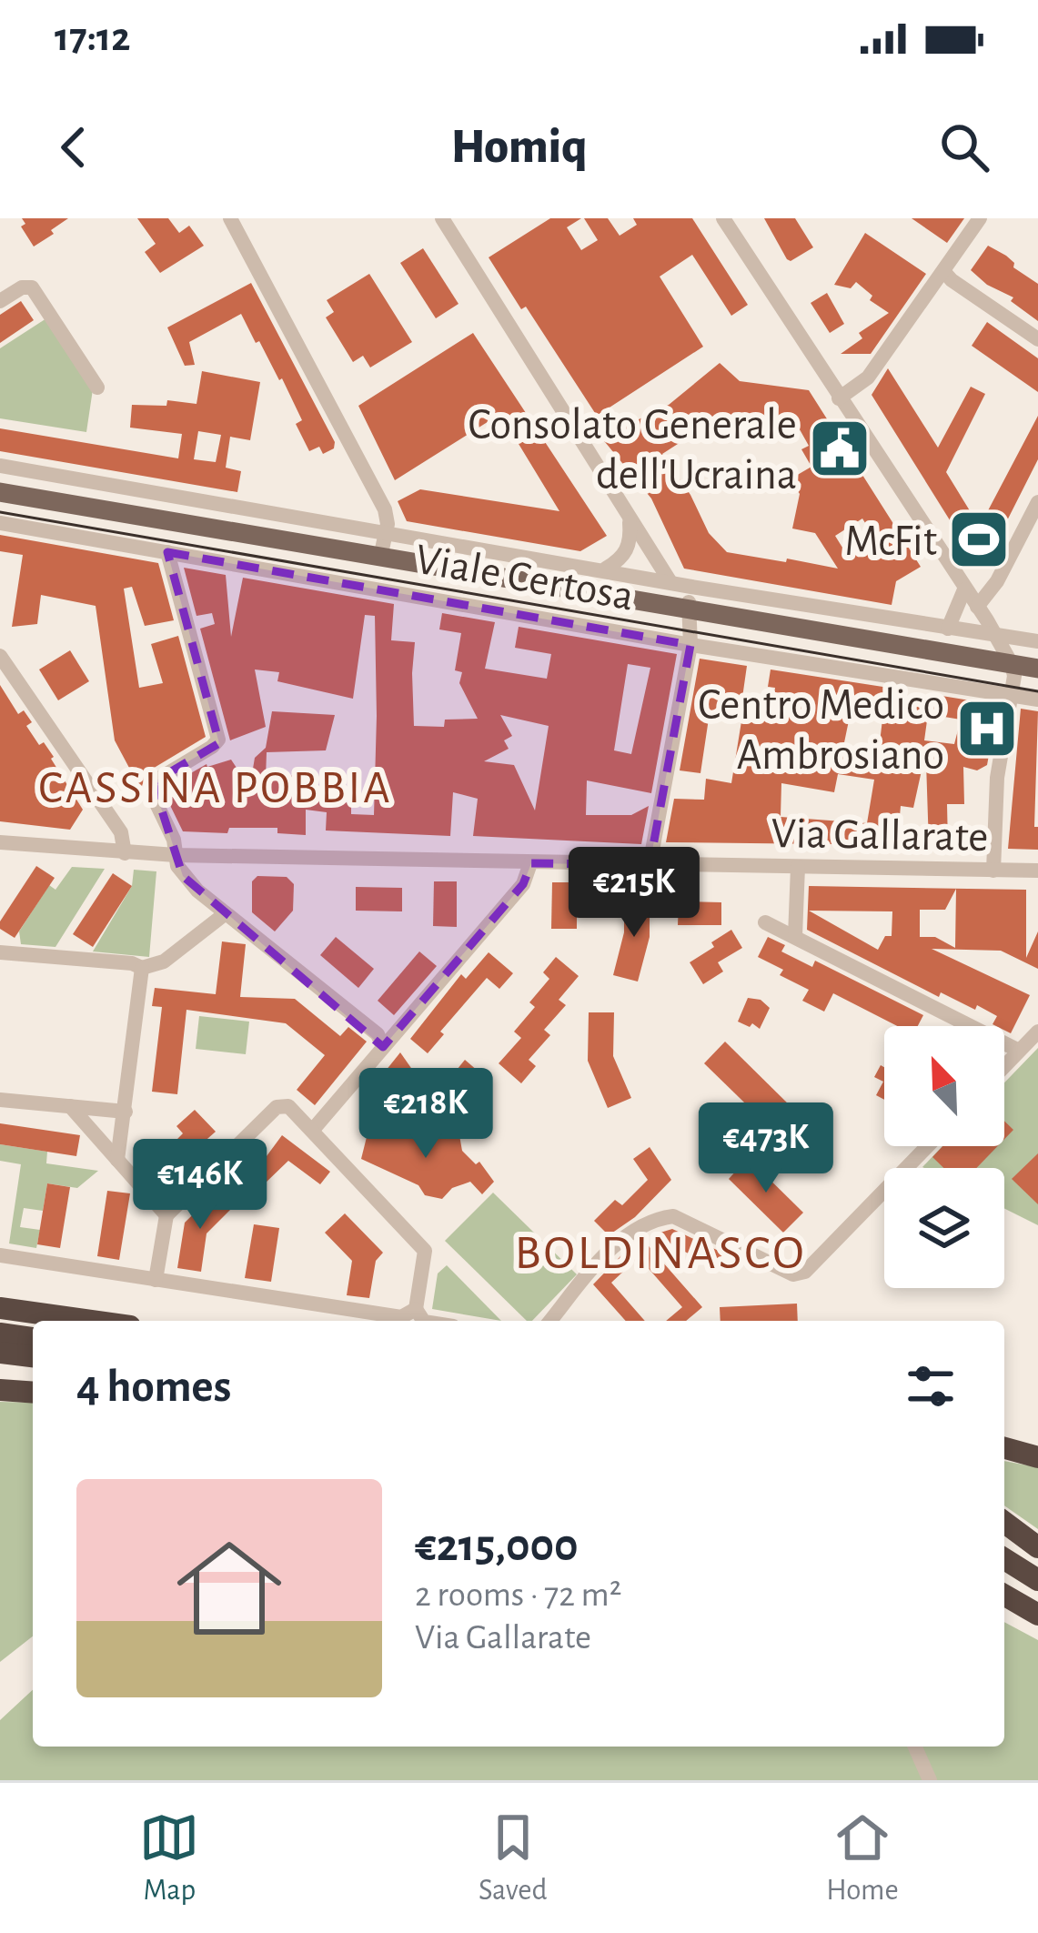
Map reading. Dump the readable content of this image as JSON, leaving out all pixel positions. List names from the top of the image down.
{
  "streets": {
    "main road": ["Viale Certosa"],
    "street": ["Via Gallarate"]
  },
  "districts": ["CASSINA POBBIA", "BOLDINASCO"],
  "places": {
    "public building": ["Consolato Generale dell'Ucraina"],
    "sports": ["McFit"],
    "hospital": ["Centro Medico Ambrosiano"]
  },
  "north": "top left",
  "page": {
    "status": "17:12",
    "header": "Homiq",
    "price": [
      "€215K",
      "€218K",
      "€473K",
      "€146K"
    ],
    "heading": "4 homes",
    "list": [
      {
        "name": "€215,000",
        "note": "2 rooms · 72 m² · Via Gallarate"
      }
    ],
    "tabs": ["Map", "Saved", "Home"]
  }
}
